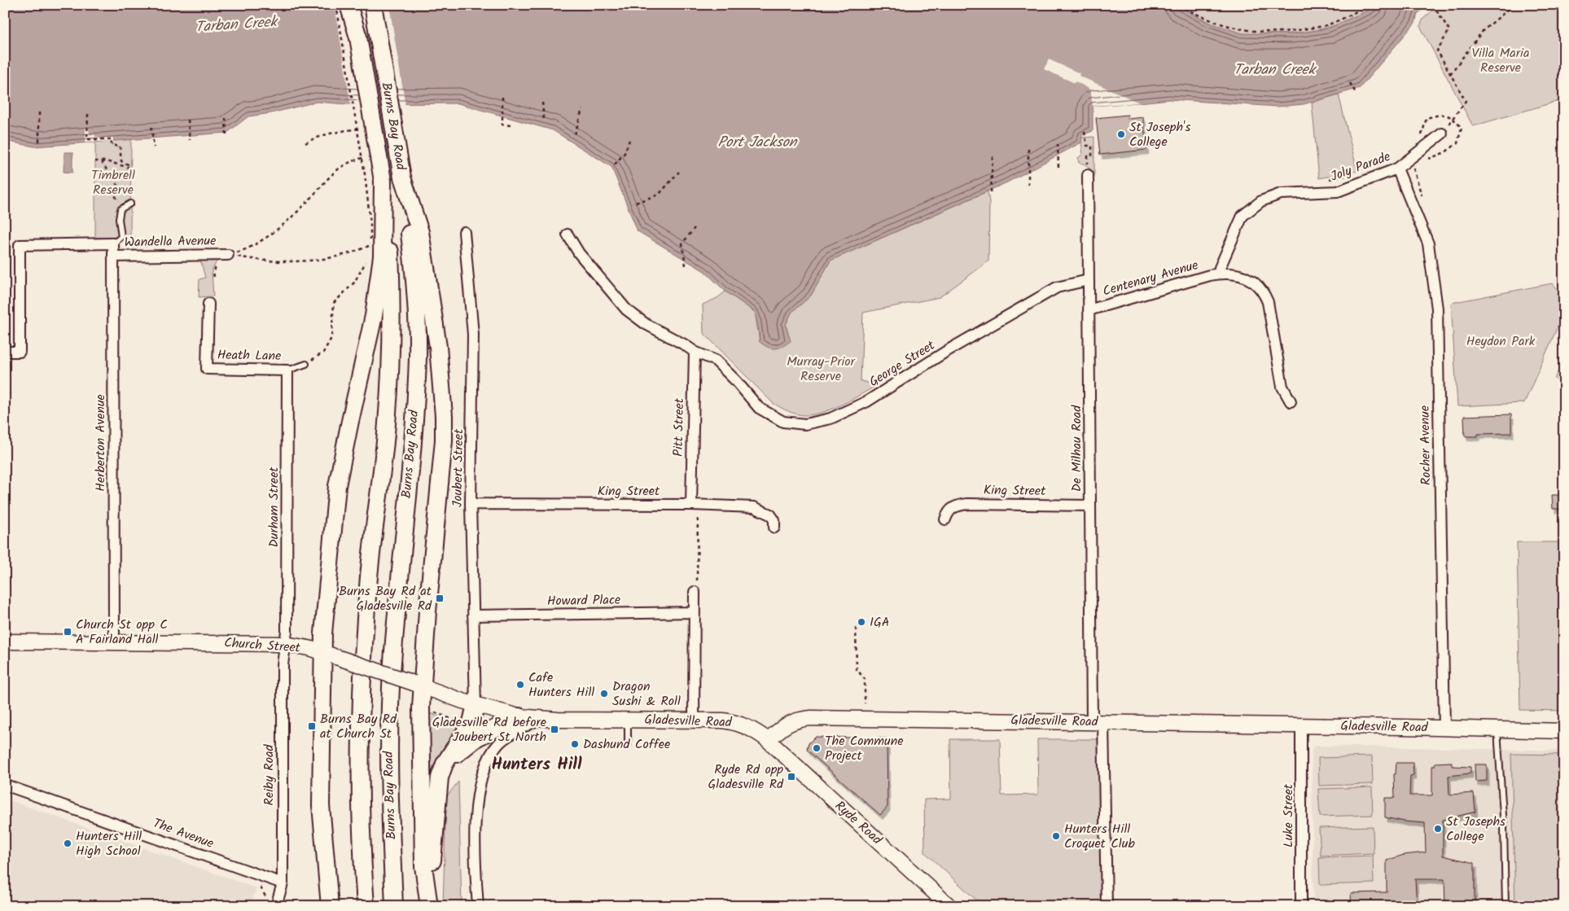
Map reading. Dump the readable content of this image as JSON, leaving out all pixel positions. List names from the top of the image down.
{
  "streets": {
    "main road": ["Burns Bay Road"],
    "street": [
      "Joly Parade",
      "Wandella Avenue",
      "Centenary Avenue",
      "Heath Lane",
      "George Street",
      "Pitt Street",
      "Herberton Avenue",
      "Rocher Avenue",
      "De Milhau Road",
      "Joubert Street",
      "King Street",
      "Durham Street",
      "Howard Place",
      "Church Street",
      "Gladesville Road",
      "Reiby Road",
      "Luke Street",
      "Ryde Road",
      "The Avenue"
    ]
  },
  "crossings": [
    ["Joly Parade", "Centenary Avenue"],
    ["Joly Parade", "Rocher Avenue"],
    ["Wandella Avenue", "Herberton Avenue"],
    ["Centenary Avenue", "De Milhau Road"],
    ["Heath Lane", "Durham Street"],
    ["George Street", "Pitt Street"],
    ["George Street", "De Milhau Road"],
    ["Pitt Street", "King Street"],
    ["Herberton Avenue", "Church Street"],
    ["Rocher Avenue", "Gladesville Road"],
    ["De Milhau Road", "King Street"],
    ["De Milhau Road", "Gladesville Road"],
    ["Joubert Street", "King Street"],
    ["Joubert Street", "Howard Place"],
    ["Joubert Street", "Church Street"],
    ["Durham Street", "Church Street"],
    ["Durham Street", "Reiby Road"],
    ["Church Street", "Gladesville Road"],
    ["Church Street", "Reiby Road"],
    ["Gladesville Road", "Luke Street"],
    ["Gladesville Road", "Ryde Road"],
    ["Reiby Road", "The Avenue"]
  ],
  "districts": ["Hunters Hill"],
  "water": ["Tarban Creek", "Port Jackson"],
  "parks": [
    "Villa Maria Reserve",
    "Timbrell Reserve",
    "Heydon Park",
    "Murray-Prior Reserve"
  ],
  "places": {
    "other": [
      "St Joseph's College",
      "IGA",
      "Cafe Hunters Hill",
      "Dragon Sushi & Roll",
      "Dashund Coffee",
      "The Commune Project",
      "St Josephs College",
      "Hunters Hill Croquet Club",
      "Hunters Hill High School"
    ],
    "transit": [
      "Burns Bay Rd at Gladesville Rd",
      "Church St opp C A Fairland Hall",
      "Burns Bay Rd at Church St",
      "Gladesville Rd before Joubert St North",
      "Ryde Rd opp Gladesville Rd"
    ]
  }
}
